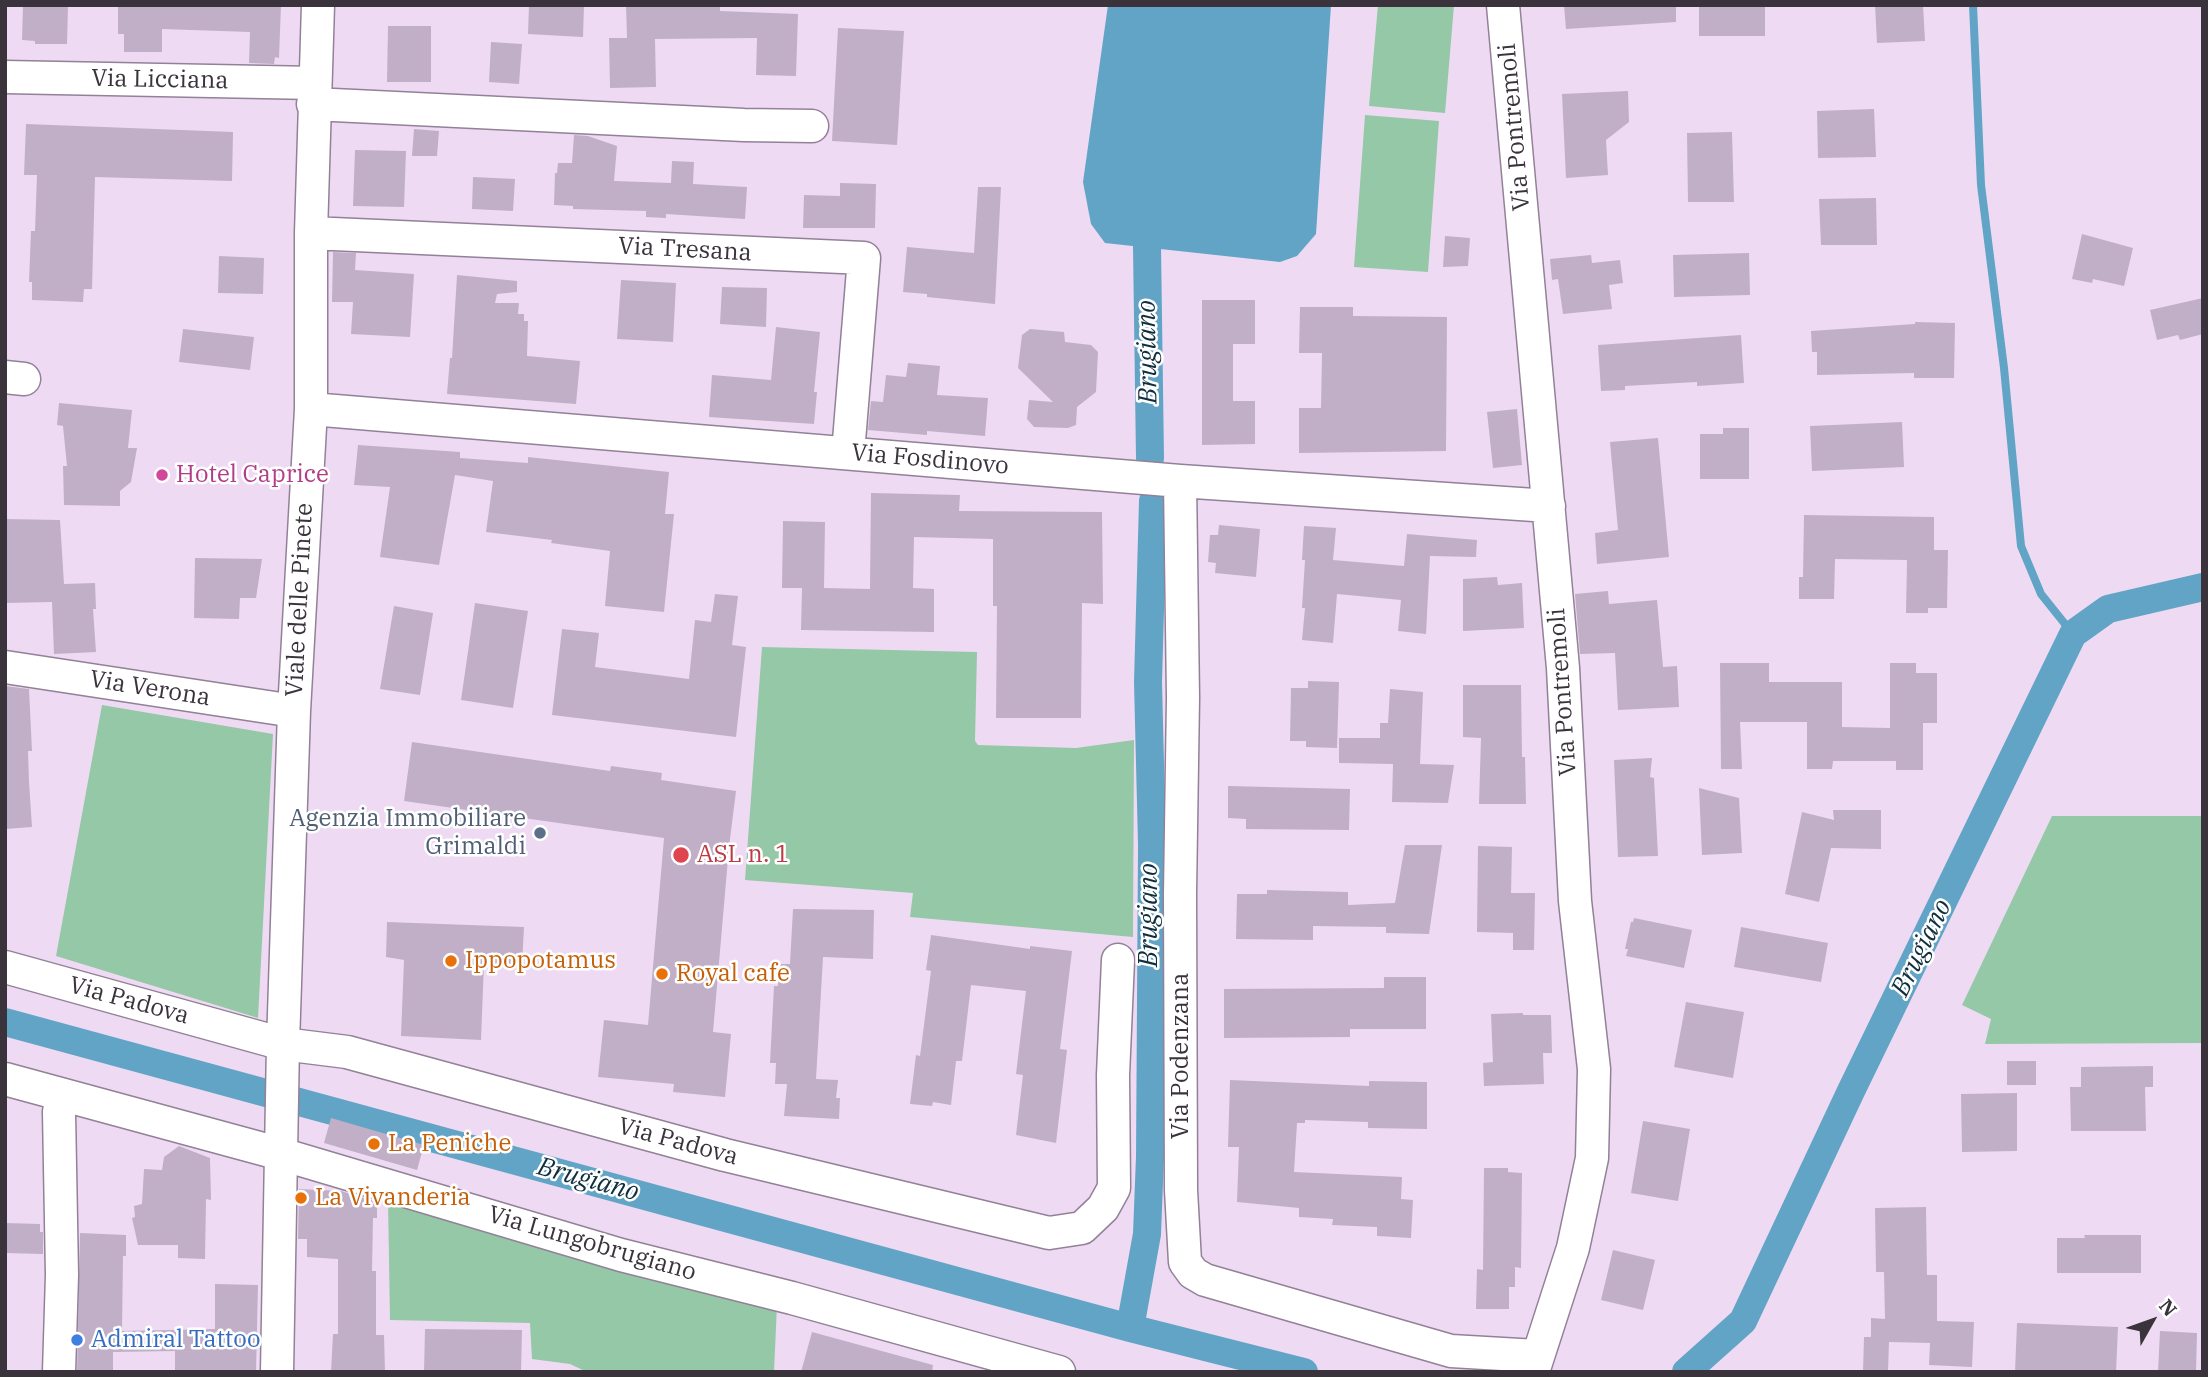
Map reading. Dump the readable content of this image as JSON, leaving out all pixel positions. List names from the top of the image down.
{
  "streets": {
    "street": [
      "Via Licciana",
      "Via Pontremoli",
      "Via Tresana",
      "Via Fosdinovo",
      "Viale delle Pinete",
      "Via Verona",
      "Via Padova",
      "Via Podenzana",
      "Via Lungobrugiano"
    ]
  },
  "crossings": [
    ["Via Licciana", "Viale delle Pinete"],
    ["Via Pontremoli", "Via Fosdinovo"],
    ["Via Pontremoli", "Via Podenzana"],
    ["Via Tresana", "Via Fosdinovo"],
    ["Via Tresana", "Viale delle Pinete"],
    ["Via Fosdinovo", "Viale delle Pinete"],
    ["Via Fosdinovo", "Via Podenzana"],
    ["Viale delle Pinete", "Via Verona"],
    ["Viale delle Pinete", "Via Padova"],
    ["Viale delle Pinete", "Via Lungobrugiano"]
  ],
  "water": ["Brugiano"],
  "places": [
    "Hotel Caprice",
    "Agenzia Immobiliare Grimaldi",
    "ASL n. 1",
    "Ippopotamus",
    "Royal cafe",
    "La Peniche",
    "La Vivanderia",
    "Admiral Tattoo"
  ],
  "north": "top right"
}
